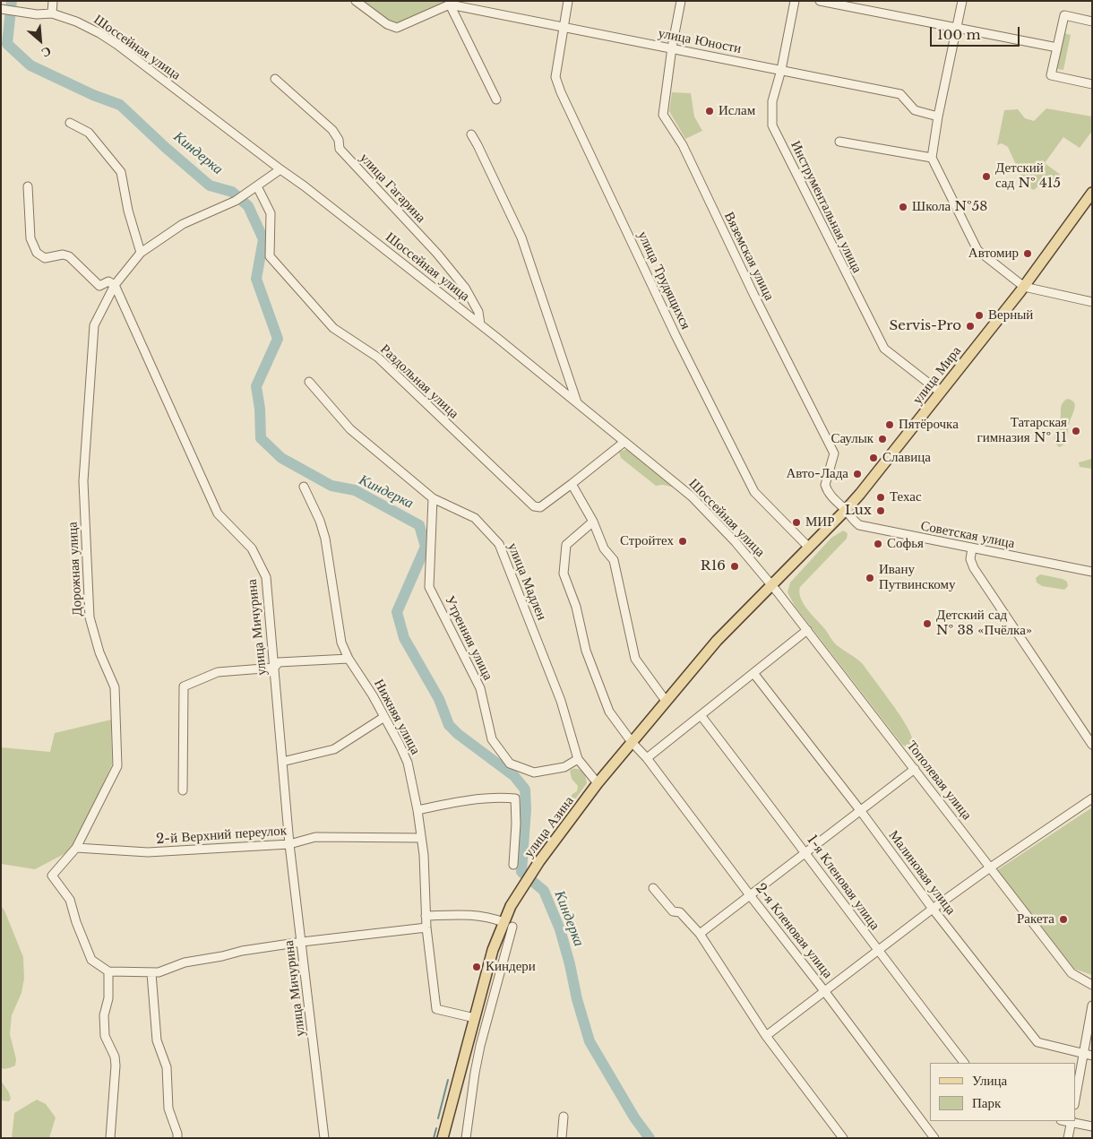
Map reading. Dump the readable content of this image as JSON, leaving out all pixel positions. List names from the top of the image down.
{
  "streets": {
    "main road": ["улица Мира", "улица Азина"],
    "street": [
      "улица Юности",
      "Шоссейная улица",
      "улица Гагарина",
      "Инструментальная улица",
      "Вяземская улица",
      "улица Трудящихся",
      "Раздольная улица",
      "Советская улица",
      "Дорожная улица",
      "улица Мадлен",
      "улица Мичурина",
      "Утренняя улица",
      "Нижняя улица",
      "Тополевая улица",
      "2-й Верхний переулок",
      "Малиновая улица",
      "1-я Кленовая улица",
      "2-я Кленовая улица"
    ]
  },
  "crossings": [
    ["улица Юности", "Инструментальная улица"],
    ["улица Юности", "Вяземская улица"],
    ["улица Юности", "улица Трудящихся"],
    ["Шоссейная улица", "улица Гагарина"],
    ["Шоссейная улица", "улица Мира"],
    ["Шоссейная улица", "Раздольная улица"],
    ["Шоссейная улица", "Дорожная улица"],
    ["Шоссейная улица", "Тополевая улица"],
    ["Шоссейная улица", "улица Азина"],
    ["Инструментальная улица", "улица Мира"],
    ["Вяземская улица", "улица Мира"],
    ["Вяземская улица", "Советская улица"],
    ["улица Трудящихся", "улица Мира"],
    ["улица Мира", "Советская улица"],
    ["улица Мира", "Тополевая улица"],
    ["улица Мира", "улица Азина"],
    ["Раздольная улица", "Дорожная улица"],
    ["Дорожная улица", "улица Мичурина"],
    ["Дорожная улица", "2-й Верхний переулок"],
    ["улица Мадлен", "Утренняя улица"],
    ["улица Мадлен", "улица Азина"],
    ["улица Мичурина", "2-й Верхний переулок"],
    ["Нижняя улица", "улица Азина"],
    ["Нижняя улица", "2-й Верхний переулок"],
    ["Тополевая улица", "улица Азина"],
    ["улица Азина", "2-я Кленовая улица"]
  ],
  "water": ["Киндерка"],
  "places": [
    "Ислам",
    "Детский сад № 415",
    "Школа №58",
    "Автомир",
    "Верный",
    "Servis-Pro",
    "Пятёрочка",
    "Татарская гимназия № 11",
    "Саулык",
    "Славица",
    "Авто-Лада",
    "Техас",
    "Lux",
    "МИР",
    "Стройтех",
    "Софья",
    "R16",
    "Ивану Путвинскому",
    "Детский сад № 38 «Пчёлка»",
    "Ракета",
    "Киндери"
  ],
  "legend": ["Улица", "Парк"],
  "scale_bar": "100 m",
  "north": "bottom right"
}
